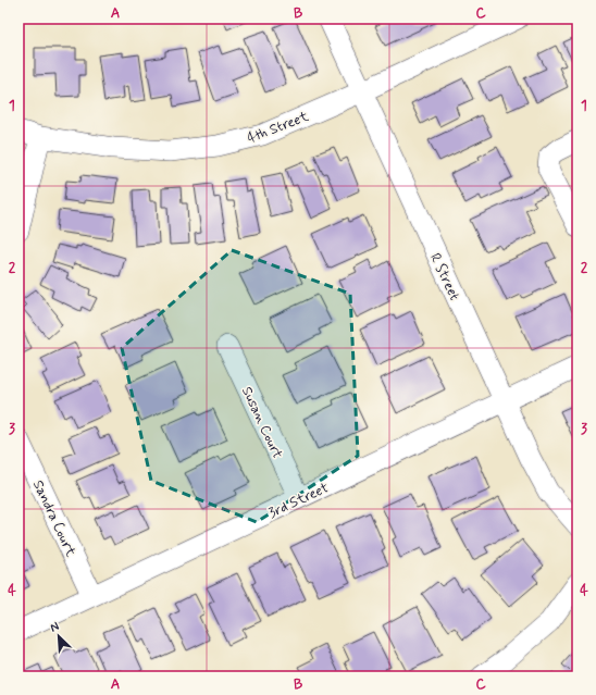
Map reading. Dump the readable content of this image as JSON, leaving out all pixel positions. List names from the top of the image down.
{
  "streets": {
    "street": [
      "4th Street",
      "R Street",
      "Susan Court",
      "3rd Street",
      "Sandra Court"
    ]
  },
  "crossings": [
    ["4th Street", "R Street"],
    ["R Street", "3rd Street"],
    ["Susan Court", "3rd Street"],
    ["3rd Street", "Sandra Court"]
  ],
  "north": "top left",
  "grid": {
    "columns": ["A", "B", "C"],
    "rows": [
      "1",
      "2",
      "3",
      "4"
    ]
  }
}
